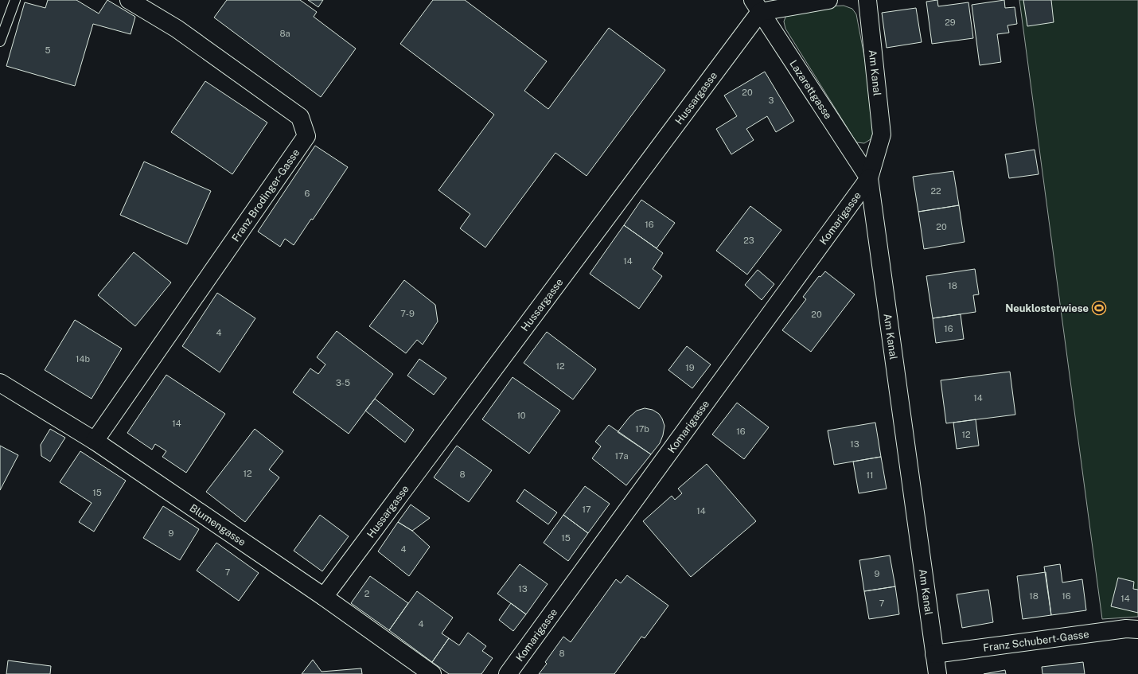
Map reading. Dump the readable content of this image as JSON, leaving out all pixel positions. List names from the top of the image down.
{
  "streets": {
    "street": [
      "Am Kanal",
      "Lazarettgasse",
      "Hussargasse",
      "Franz Brodinger-Gasse",
      "Komarigasse",
      "Blumengasse",
      "Franz Schubert-Gasse"
    ]
  },
  "crossings": [
    ["Am Kanal", "Lazarettgasse"],
    ["Am Kanal", "Komarigasse"],
    ["Am Kanal", "Franz Schubert-Gasse"],
    ["Lazarettgasse", "Hussargasse"],
    ["Lazarettgasse", "Komarigasse"],
    ["Hussargasse", "Blumengasse"],
    ["Franz Brodinger-Gasse", "Blumengasse"]
  ],
  "places": {
    "sports": ["Neuklosterwiese"]
  },
  "house_numbers": [
    "29",
    "8a",
    "5",
    "20",
    "3",
    "22",
    "6",
    "16",
    "20",
    "23",
    "14",
    "18",
    "7-9",
    "20",
    "16",
    "4",
    "14b",
    "12",
    "19",
    "3-5",
    "14",
    "10",
    "14",
    "17b",
    "16",
    "12",
    "13",
    "17a",
    "12",
    "8",
    "11",
    "15",
    "17",
    "14",
    "9",
    "15",
    "4",
    "7",
    "9",
    "13",
    "2",
    "18",
    "16",
    "14",
    "7",
    "4",
    "8"
  ]
}
